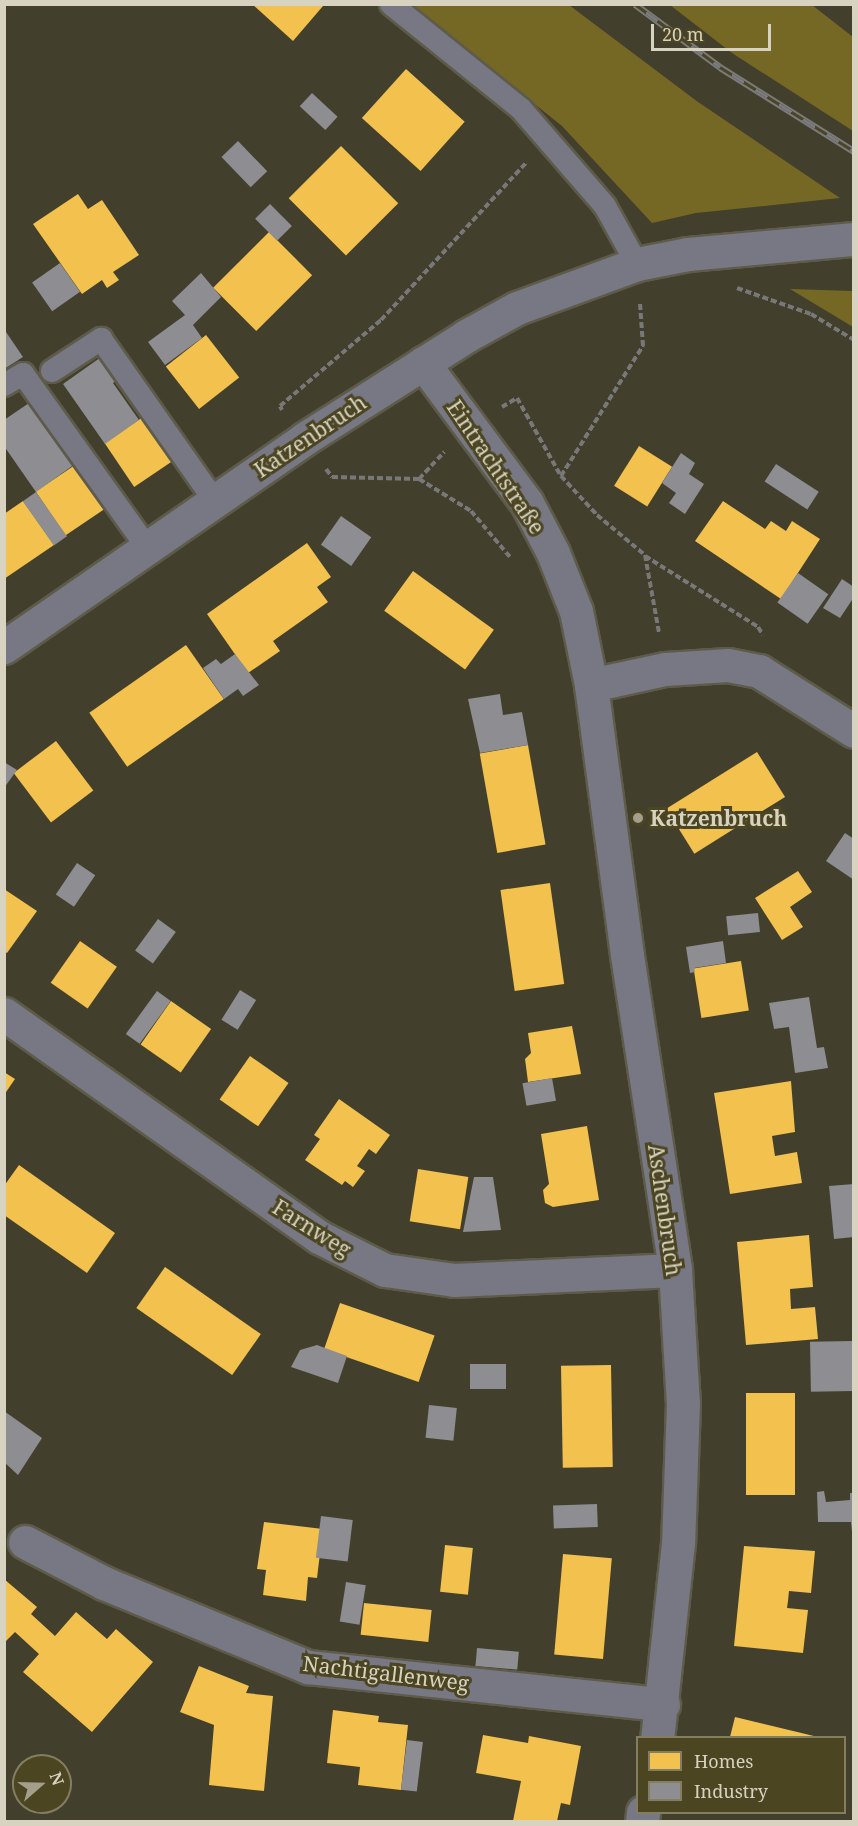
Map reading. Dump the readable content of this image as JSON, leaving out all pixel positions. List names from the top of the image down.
{
  "streets": {
    "street": [
      "Katzenbruch",
      "Eintrachtstraße",
      "Aschenbruch",
      "Farnweg",
      "Nachtigallenweg"
    ]
  },
  "crossings": [
    ["Katzenbruch", "Eintrachtstraße"],
    ["Eintrachtstraße", "Aschenbruch"],
    ["Aschenbruch", "Farnweg"],
    ["Aschenbruch", "Nachtigallenweg"]
  ],
  "places": ["Katzenbruch"],
  "legend": ["Homes", "Industry"],
  "scale_bar": "20 m",
  "north": "right"
}
